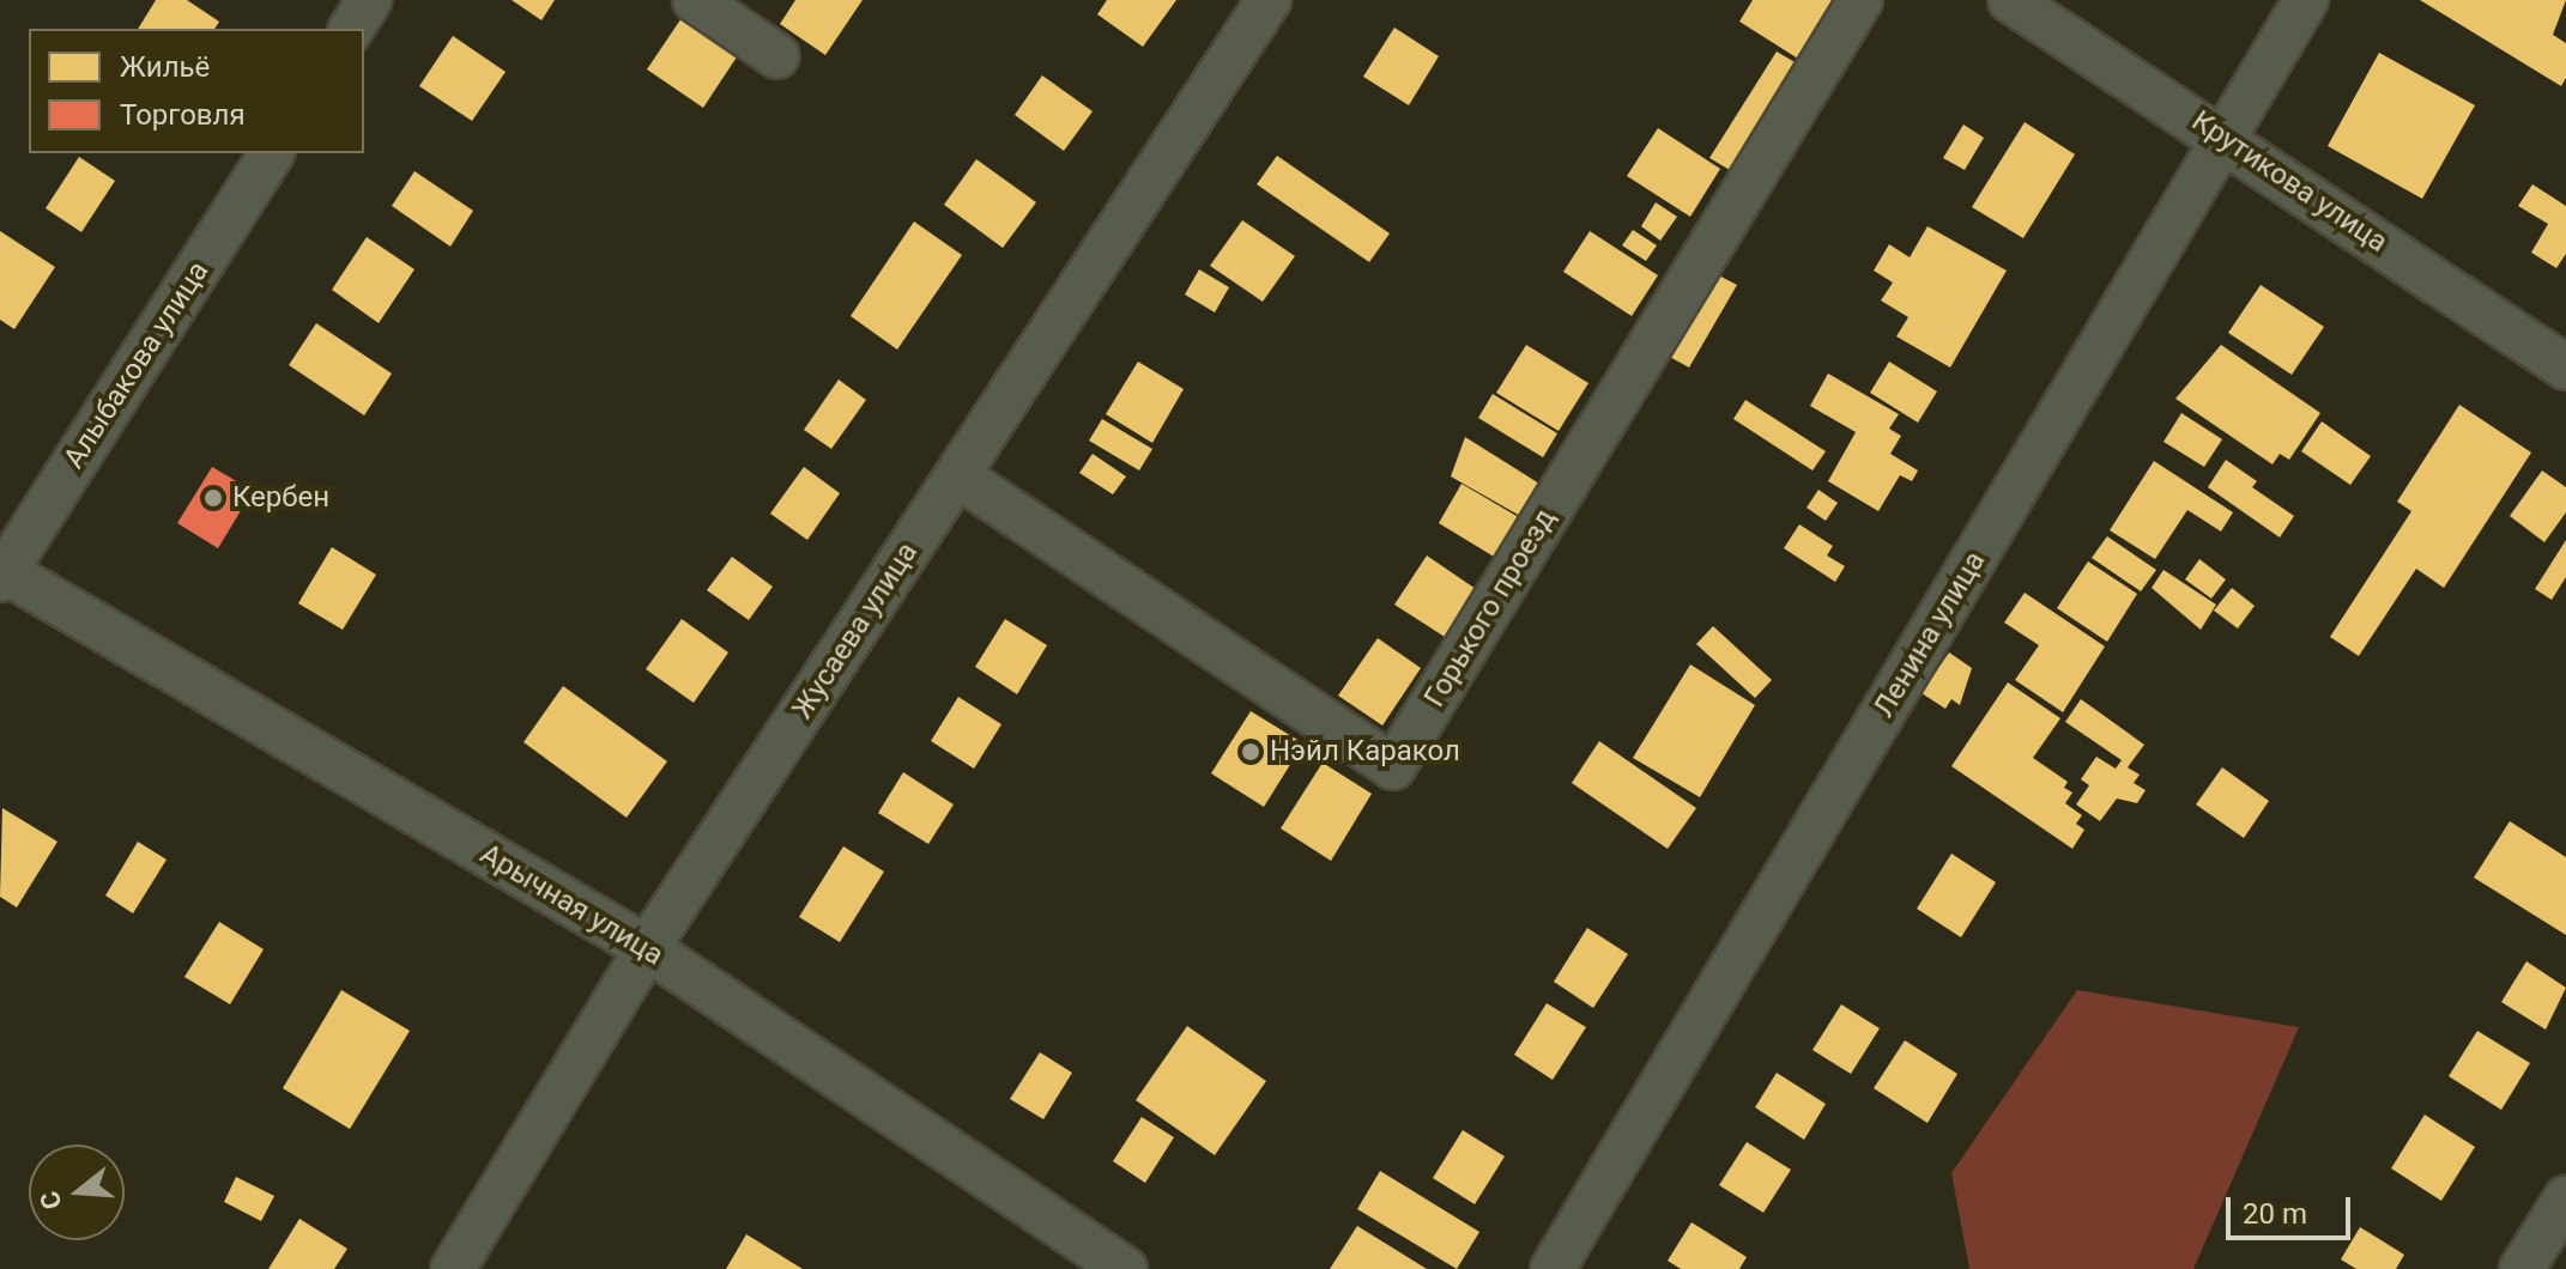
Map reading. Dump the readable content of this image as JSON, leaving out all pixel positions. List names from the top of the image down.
{
  "streets": {
    "street": [
      "Крутикова улица",
      "Алыбакова улица",
      "Горького проезд",
      "Жусаева улица",
      "Ленина улица",
      "Арычная улица"
    ]
  },
  "crossings": [
    ["Крутикова улица", "Ленина улица"],
    ["Алыбакова улица", "Арычная улица"],
    ["Горького проезд", "Жусаева улица"],
    ["Жусаева улица", "Арычная улица"]
  ],
  "places": ["Кербен", "Нэйл Каракол"],
  "legend": ["Жильё", "Торговля"],
  "scale_bar": "20 m",
  "north": "left"
}
